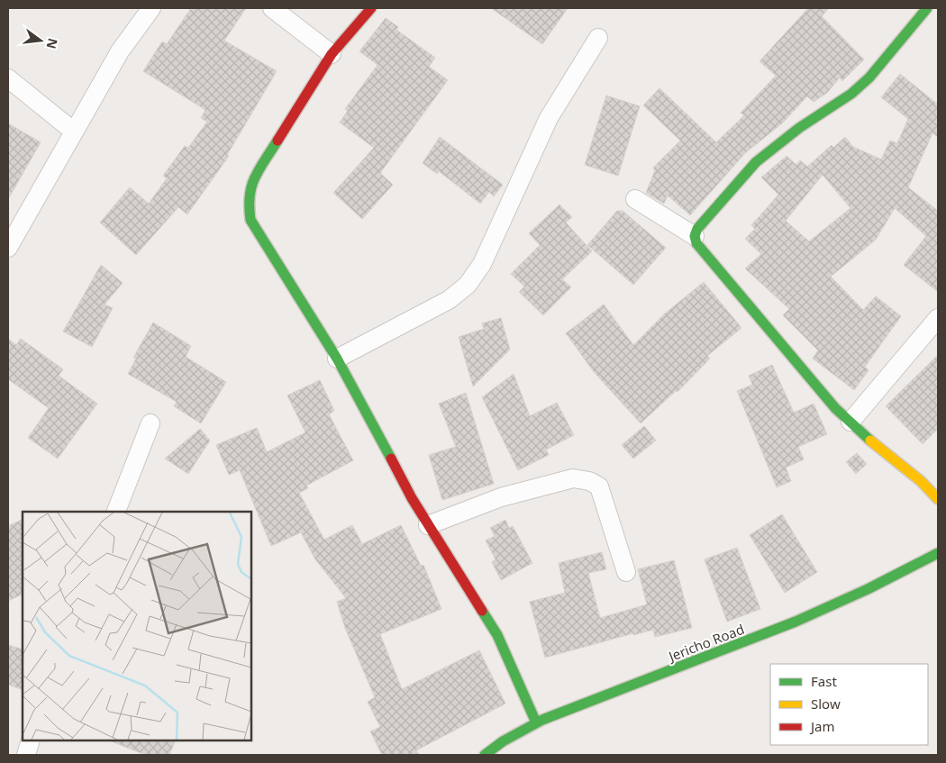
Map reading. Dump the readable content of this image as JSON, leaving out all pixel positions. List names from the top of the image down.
{
  "streets": {
    "street": ["Jericho Road"]
  },
  "legend": ["Fast", "Slow", "Jam"],
  "north": "right"
}
